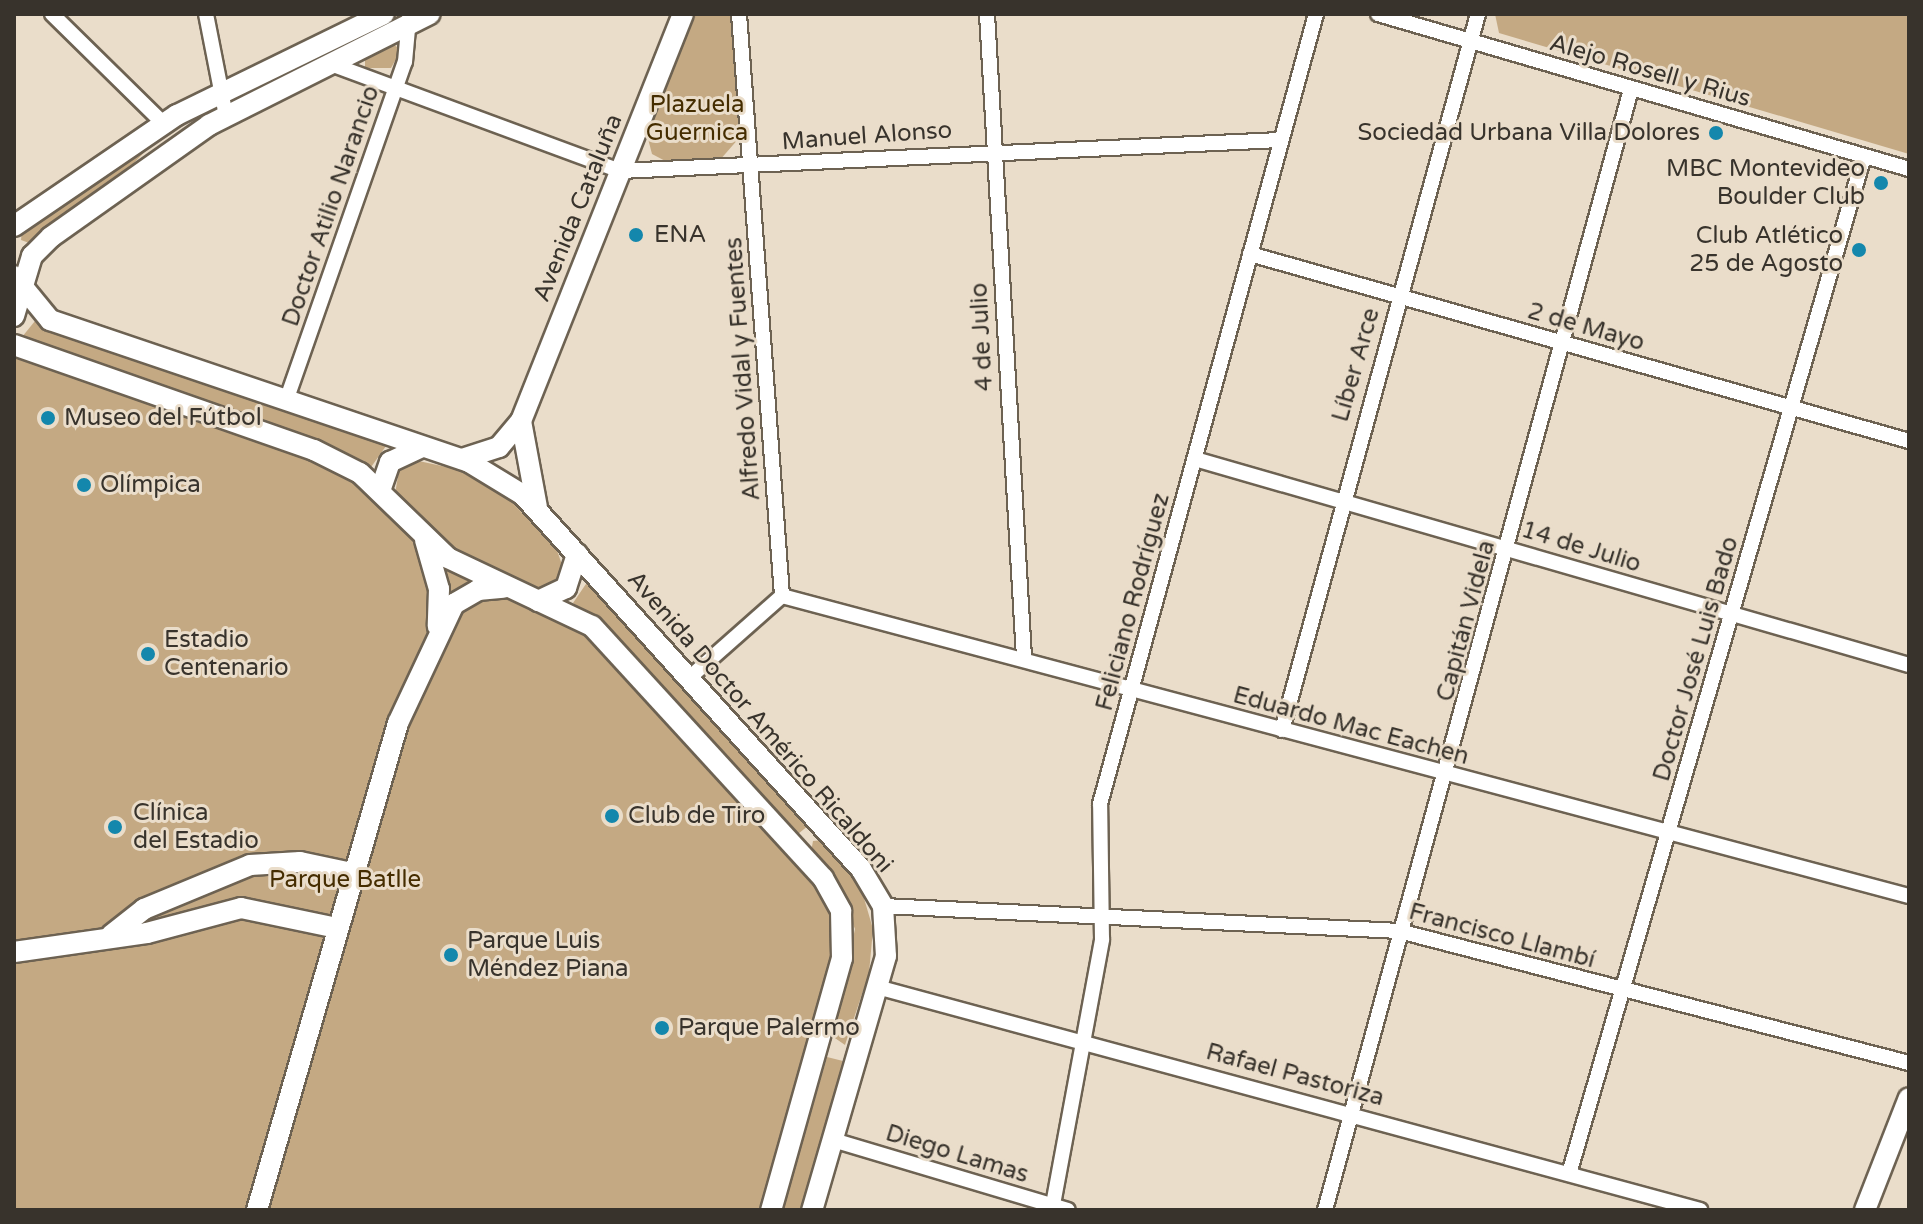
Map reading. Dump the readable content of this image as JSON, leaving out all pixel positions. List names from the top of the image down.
{
  "streets": {
    "street": [
      "Alejo Rosell y Rius",
      "Manuel Alonso",
      "Doctor Atilio Narancio",
      "Avenida Cataluña",
      "2 de Mayo",
      "4 de Julio",
      "Líber Arce",
      "Alfredo Vidal y Fuentes",
      "14 de Julio",
      "Feliciano Rodríguez",
      "Capitán Videla",
      "Doctor José Luis Bado",
      "Avenida Doctor Américo Ricaldoni",
      "Eduardo Mac Eachen",
      "Francisco Llambí",
      "Rafael Pastoriza",
      "Diego Lamas"
    ]
  },
  "crossings": [
    ["Alejo Rosell y Rius", "Líber Arce"],
    ["Alejo Rosell y Rius", "Capitán Videla"],
    ["Alejo Rosell y Rius", "Doctor José Luis Bado"],
    ["Manuel Alonso", "Doctor Atilio Narancio"],
    ["Manuel Alonso", "Avenida Cataluña"],
    ["Manuel Alonso", "4 de Julio"],
    ["Manuel Alonso", "Alfredo Vidal y Fuentes"],
    ["Manuel Alonso", "Feliciano Rodríguez"],
    ["Doctor Atilio Narancio", "Avenida Doctor Américo Ricaldoni"],
    ["Avenida Cataluña", "Avenida Doctor Américo Ricaldoni"],
    ["2 de Mayo", "Líber Arce"],
    ["2 de Mayo", "Feliciano Rodríguez"],
    ["2 de Mayo", "Capitán Videla"],
    ["2 de Mayo", "Doctor José Luis Bado"],
    ["4 de Julio", "Eduardo Mac Eachen"],
    ["Líber Arce", "14 de Julio"],
    ["Líber Arce", "Eduardo Mac Eachen"],
    ["Alfredo Vidal y Fuentes", "Eduardo Mac Eachen"],
    ["14 de Julio", "Feliciano Rodríguez"],
    ["14 de Julio", "Capitán Videla"],
    ["14 de Julio", "Doctor José Luis Bado"],
    ["Feliciano Rodríguez", "Eduardo Mac Eachen"],
    ["Feliciano Rodríguez", "Francisco Llambí"],
    ["Feliciano Rodríguez", "Rafael Pastoriza"],
    ["Feliciano Rodríguez", "Diego Lamas"],
    ["Capitán Videla", "Eduardo Mac Eachen"],
    ["Capitán Videla", "Francisco Llambí"],
    ["Capitán Videla", "Rafael Pastoriza"],
    ["Doctor José Luis Bado", "Eduardo Mac Eachen"],
    ["Doctor José Luis Bado", "Francisco Llambí"],
    ["Doctor José Luis Bado", "Rafael Pastoriza"],
    ["Avenida Doctor Américo Ricaldoni", "Francisco Llambí"],
    ["Avenida Doctor Américo Ricaldoni", "Rafael Pastoriza"],
    ["Avenida Doctor Américo Ricaldoni", "Diego Lamas"]
  ],
  "parks": ["Plazuela Guernica", "Parque Batlle"],
  "places": [
    "Sociedad Urbana Villa Dolores",
    "MBC Montevideo Boulder Club",
    "ENA",
    "Club Atlético 25 de Agosto",
    "Museo del Fútbol",
    "Olímpica",
    "Estadio Centenario",
    "Club de Tiro",
    "Clínica del Estadio",
    "Parque Luis Méndez Piana",
    "Parque Palermo"
  ]
}
